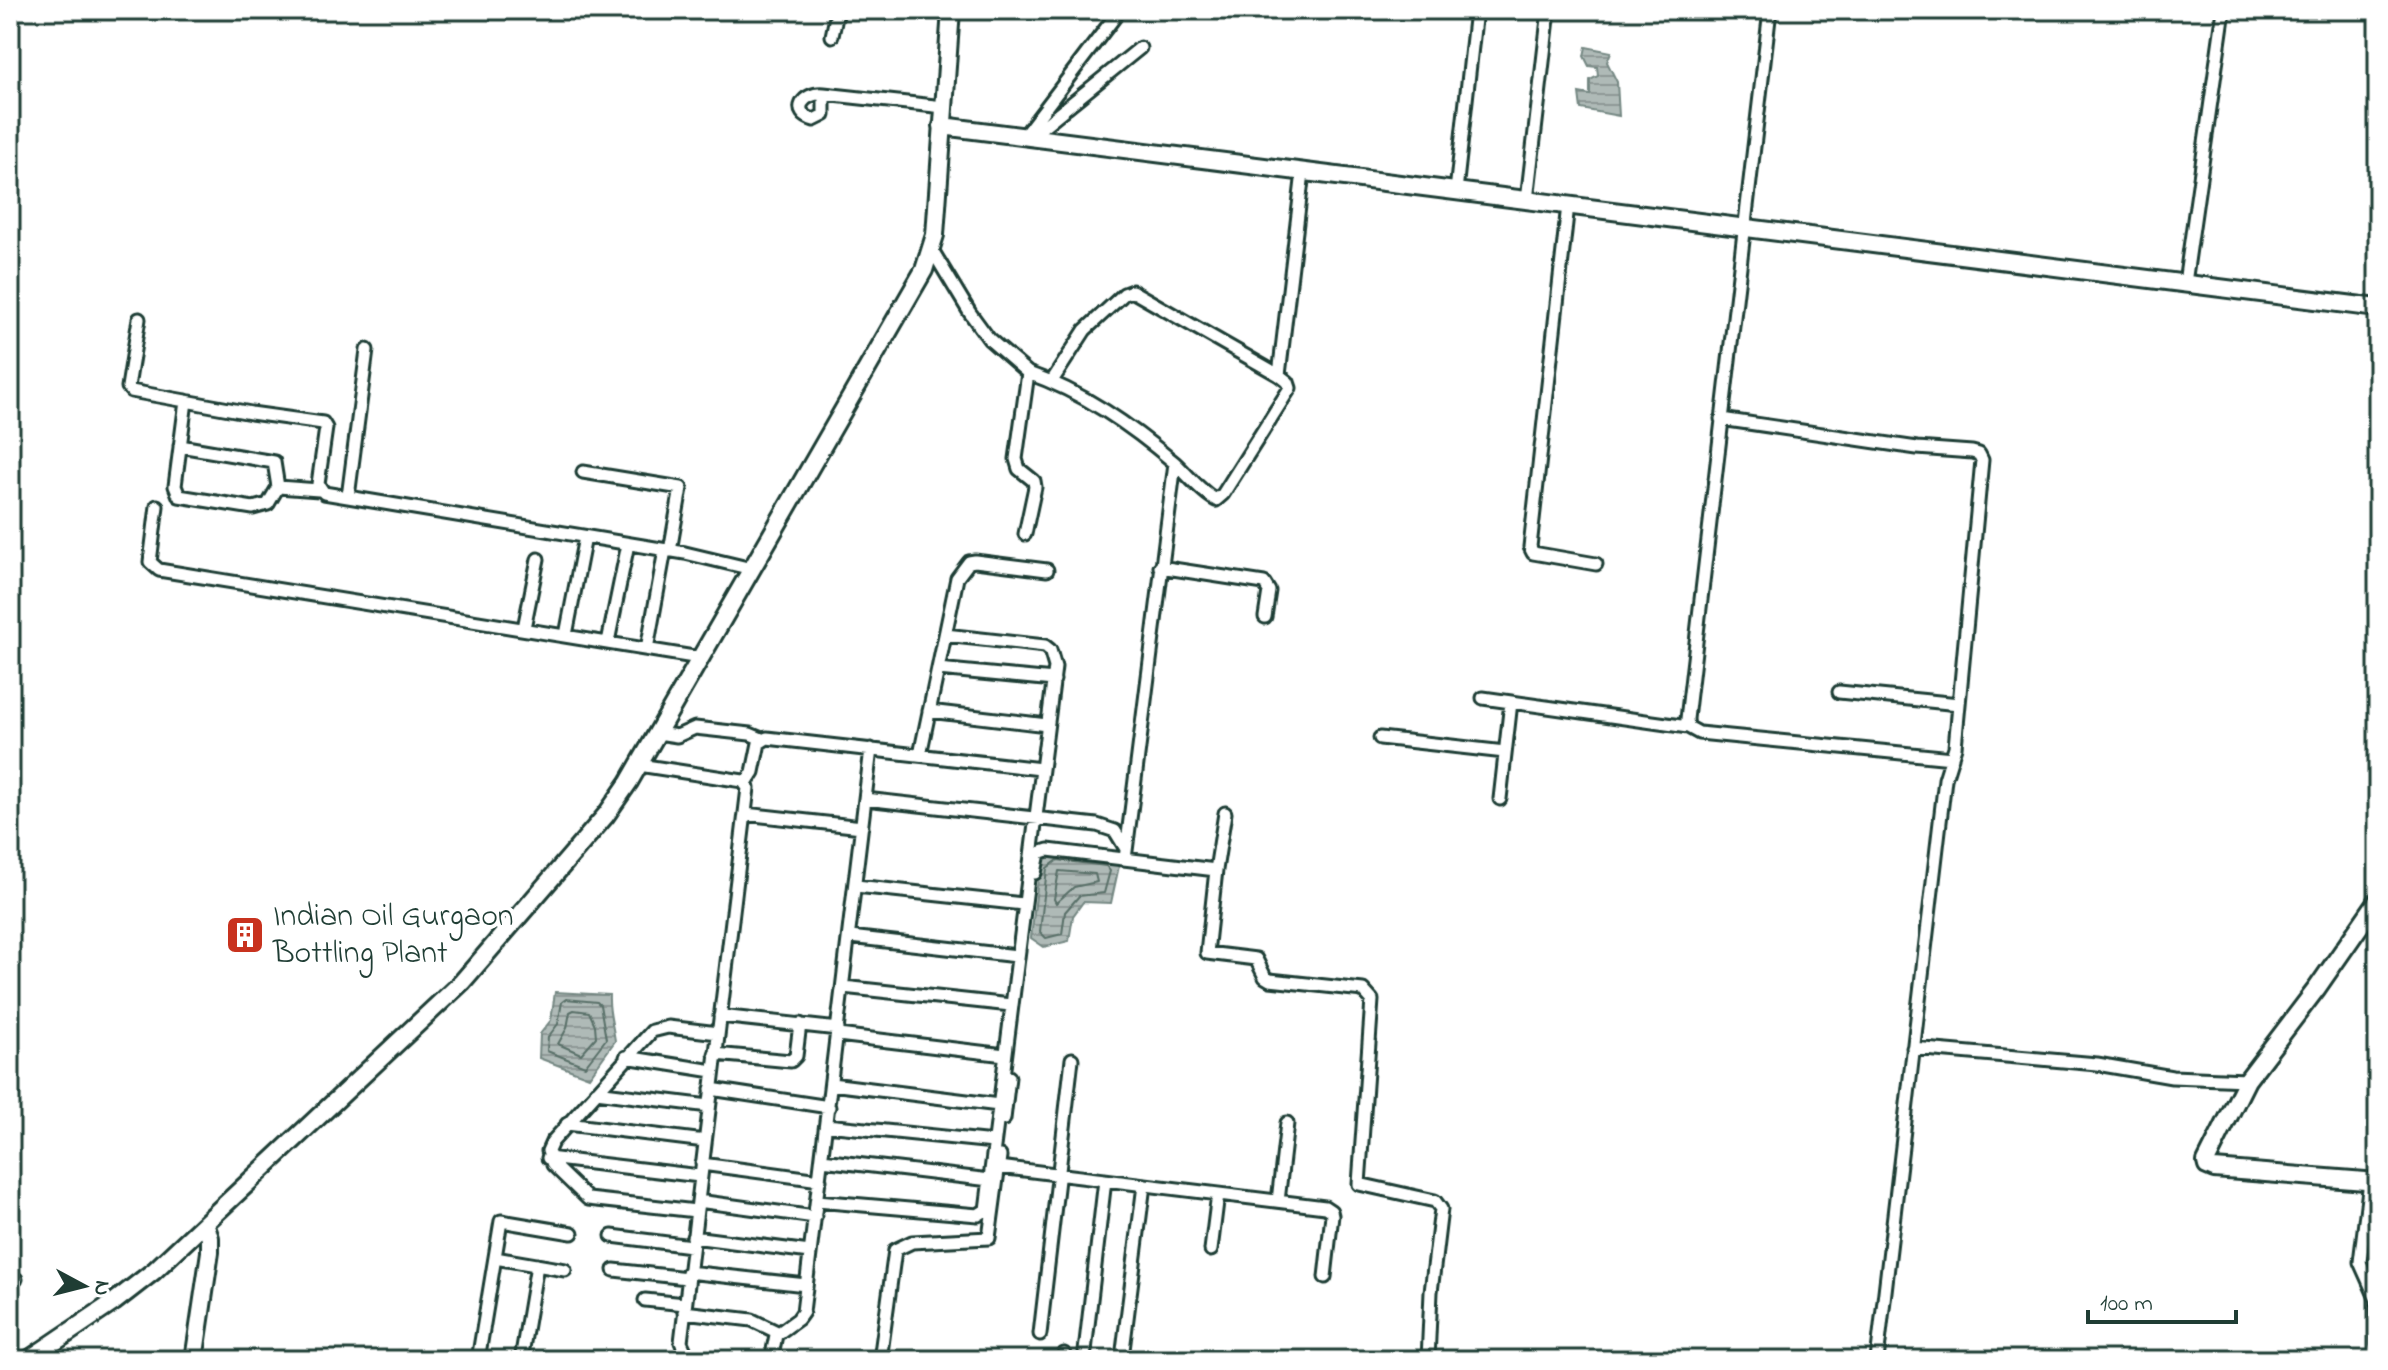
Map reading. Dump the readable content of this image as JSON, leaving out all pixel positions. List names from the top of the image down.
{
  "places": {
    "building": ["Indian Oil Gurgaon Bottling Plant"]
  },
  "scale_bar": "100 m",
  "north": "right"
}
